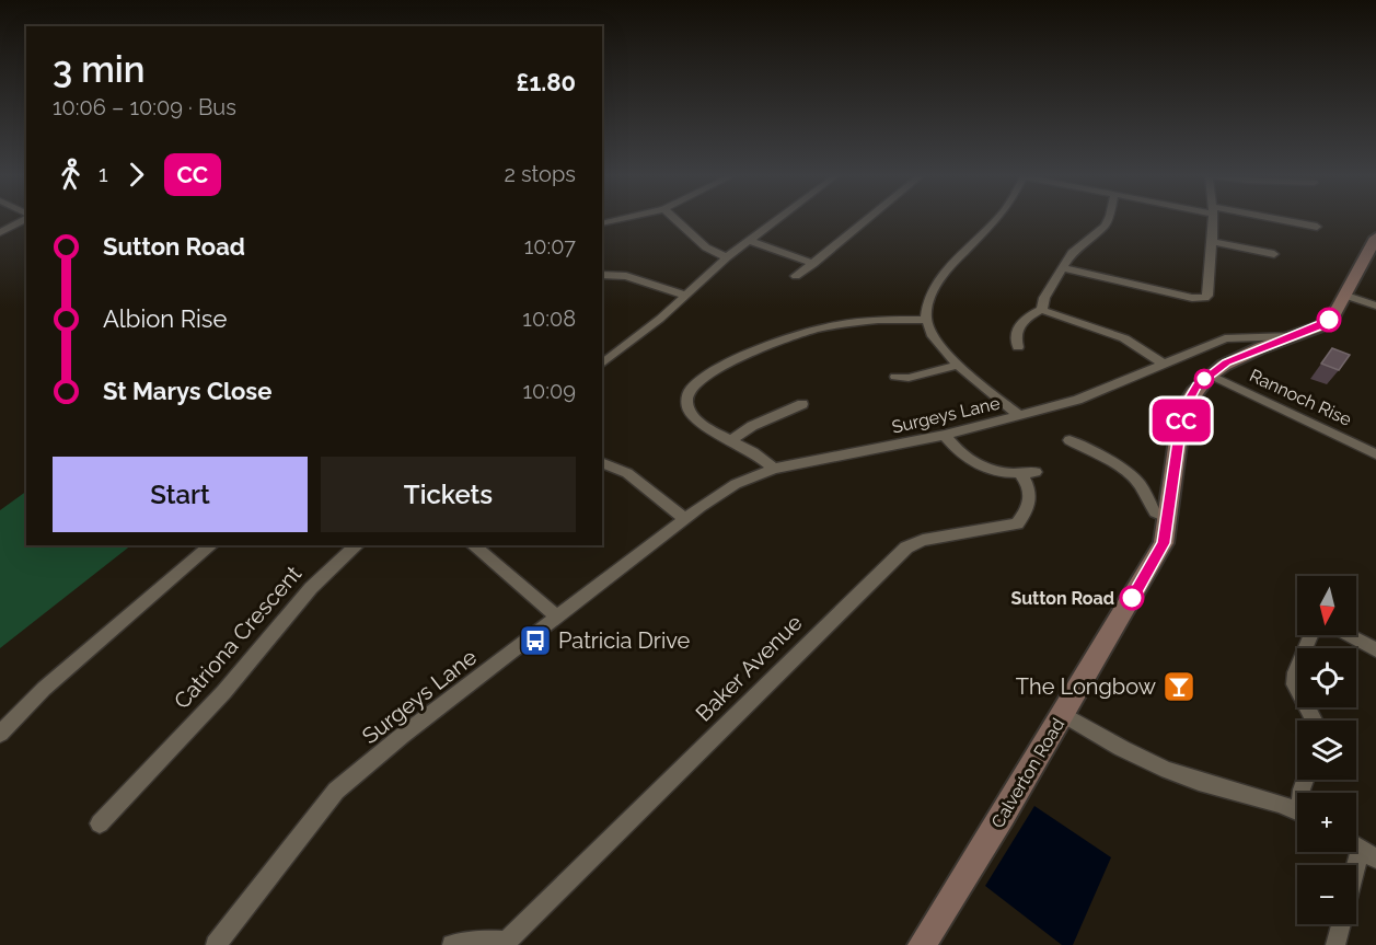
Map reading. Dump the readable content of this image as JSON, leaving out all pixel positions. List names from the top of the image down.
{
  "streets": {
    "street": [
      "Rannoch Rise",
      "Surgeys Lane",
      "Catriona Crescent",
      "Baker Avenue",
      "Calverton Road"
    ]
  },
  "crossings": [
    ["Rannoch Rise", "Calverton Road"],
    ["Surgeys Lane", "Baker Avenue"],
    ["Surgeys Lane", "Calverton Road"]
  ],
  "places": {
    "other": ["Sutton Road"],
    "bus stop": ["Patricia Drive"],
    "bar": ["The Longbow"]
  },
  "lines": ["bus line CC"],
  "north": "bottom",
  "page": {
    "on_map": "CC",
    "heading": ["3 min", "10:06 – 10:09 · Bus", "£1.80"],
    "legs": ["1", "CC", "2 stops"],
    "list": [
      {
        "name": "Sutton Road",
        "value": "10:07"
      },
      {
        "name": "Albion Rise",
        "value": "10:08"
      },
      {
        "name": "St Marys Close",
        "value": "10:09"
      }
    ],
    "buttons": ["Start", "Tickets"],
    "map_buttons": ["+", "−"]
  }
}
